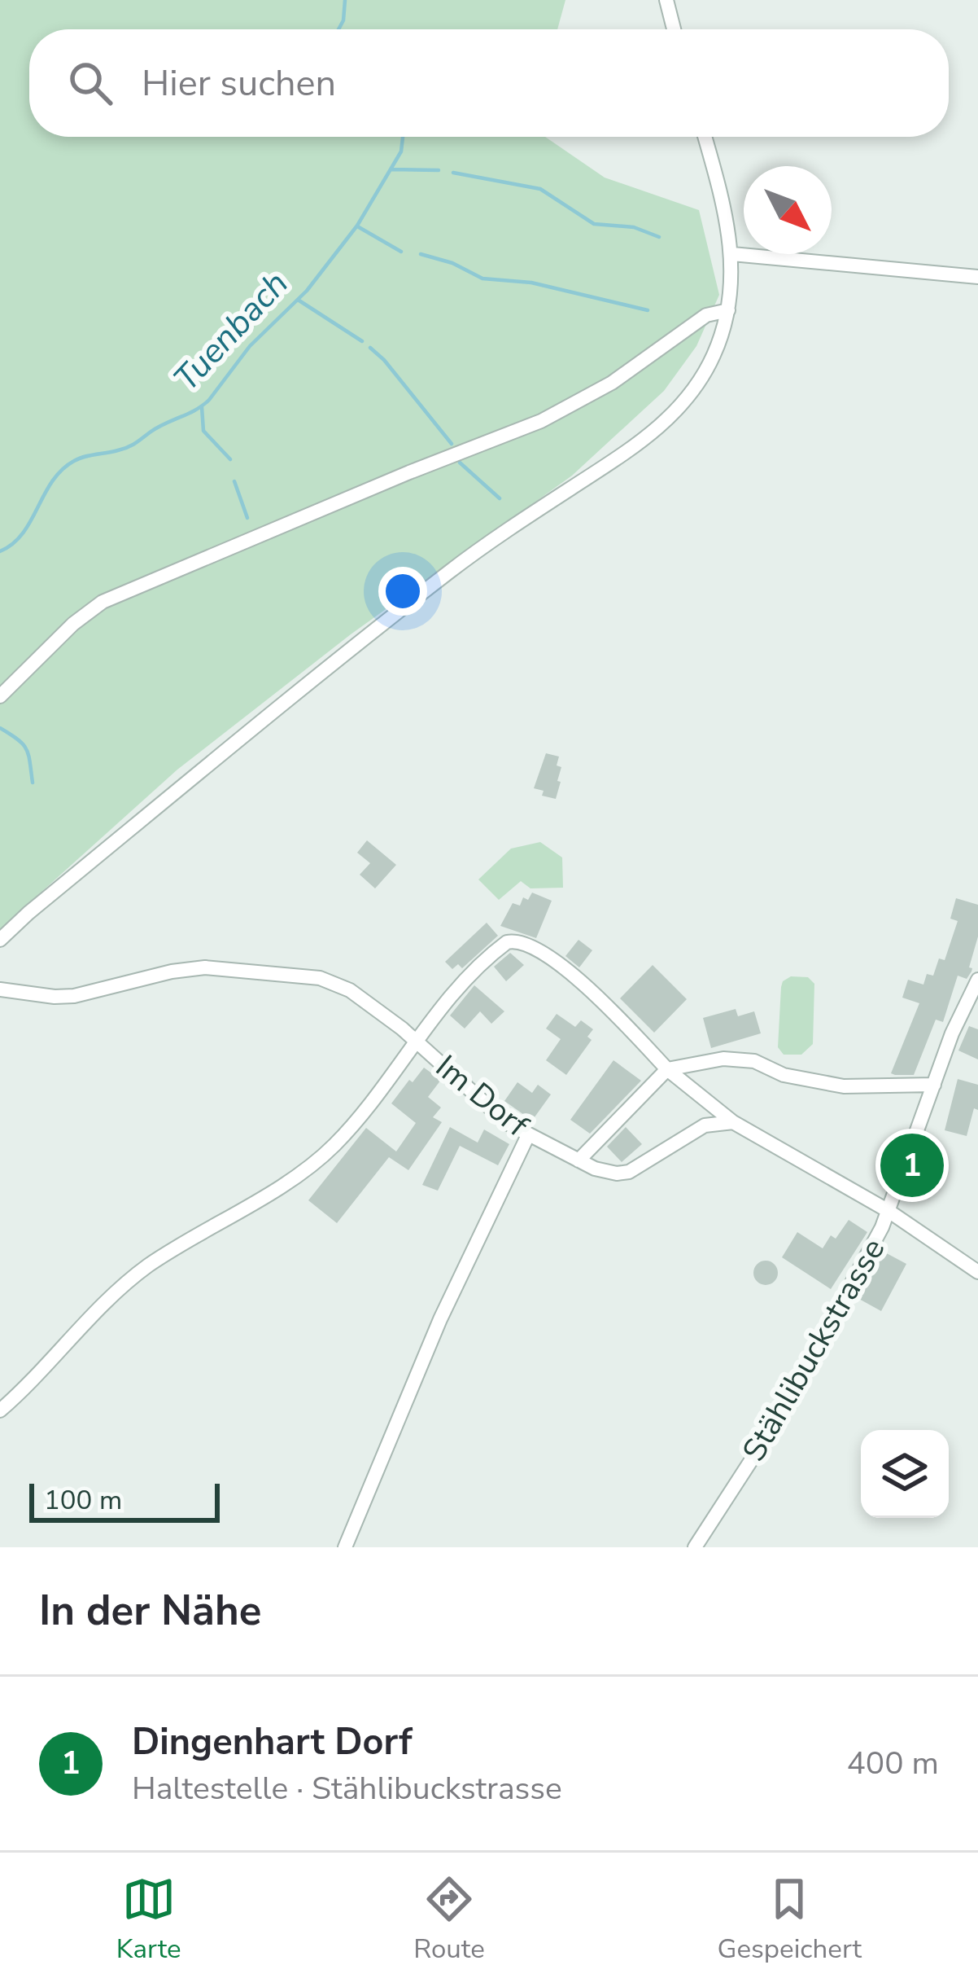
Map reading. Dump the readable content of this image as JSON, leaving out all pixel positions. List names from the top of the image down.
{
  "streets": {
    "street": ["Im Dorf", "Stählibuckstrasse"]
  },
  "water": ["Tuenbach"],
  "scale_bar": "100 m",
  "north": "bottom right",
  "page": {
    "search": "Hier suchen",
    "pins": "1",
    "scale": "100 m",
    "heading": "In der Nähe",
    "list": [
      {
        "mark": "1",
        "name": "Dingenhart Dorf",
        "note": "Haltestelle · Stählibuckstrasse",
        "value": "400 m"
      }
    ],
    "nav": ["Karte", "Route", "Gespeichert"]
  }
}
